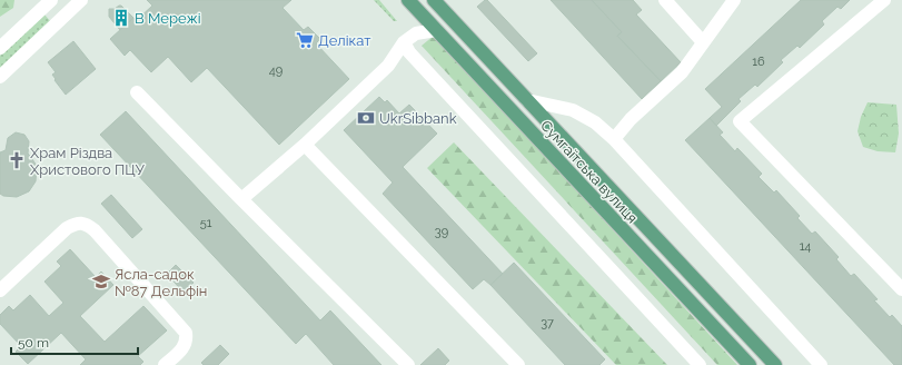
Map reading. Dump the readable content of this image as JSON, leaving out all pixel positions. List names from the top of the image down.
{
  "streets": {
    "main road": ["Сумгаїтська вулиця"]
  },
  "places": {
    "building": ["В Мережі"],
    "supermarket": ["Делікат"],
    "bank": ["UkrSibbank"],
    "church": ["Храм Різдва Христового ПЦУ"],
    "school or university": ["Ясла-садок №87 Дельфін"]
  },
  "house_numbers": [
    "16",
    "49",
    "51",
    "39",
    "14",
    "37"
  ],
  "scale_bar": "50 m"
}
